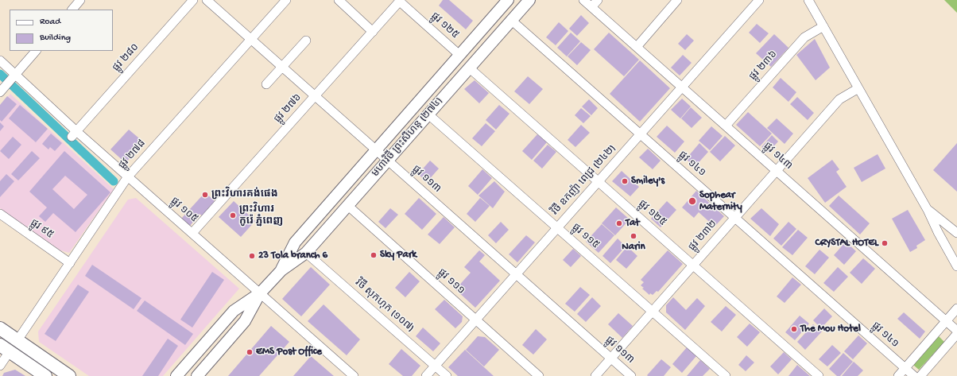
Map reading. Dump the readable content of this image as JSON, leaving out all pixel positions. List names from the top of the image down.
{
  "streets": {
    "main road": ["មហាវិថី ព្រះសីហនុ (២៧៤)"],
    "street": [
      "ផ្លូវ ១២៥",
      "ផ្លូវ ២៨០",
      "ផ្លូវ ២៣៦",
      "ផ្លូវ ២៧៦",
      "ផ្លូវ ២៧៨",
      "ផ្លូវ ១៤៣",
      "ផ្លូវ ១៤១",
      "ផ្លូវ ១១៣",
      "វិថី ឧកញ៉ា ពេជ្រ (២៤២)",
      "ផ្លូវ ១០៥",
      "ផ្លូវ ៩៥",
      "ផ្លូវ ២៣២",
      "ផ្លូវ ១១៥",
      "ផ្លូវ ១១១",
      "វិថី សុកហុក (១០៧)"
    ]
  },
  "crossings": [
    ["ផ្លូវ ១២៥", "ផ្លូវ ២៧៦"],
    ["ផ្លូវ ១២៥", "មហាវិថី ព្រះសីហនុ (២៧៤)"],
    ["ផ្លូវ ១២៥", "វិថី ឧកញ៉ា ពេជ្រ (២៤២)"],
    ["ផ្លូវ ១២៥", "ផ្លូវ ២៣២"],
    ["ផ្លូវ ២៨០", "ផ្លូវ ១០៥"],
    ["ផ្លូវ ២៣៦", "ផ្លូវ ១៤៣"],
    ["ផ្លូវ ២៧៦", "ផ្លូវ ១១៣"],
    ["ផ្លូវ ២៧៦", "ផ្លូវ ១០៥"],
    ["មហាវិថី ព្រះសីហនុ (២៧៤)", "ផ្លូវ ១៤១"],
    ["មហាវិថី ព្រះសីហនុ (២៧៤)", "ផ្លូវ ១១៣"],
    ["មហាវិថី ព្រះសីហនុ (២៧៤)", "ផ្លូវ ១០៥"],
    ["មហាវិថី ព្រះសីហនុ (២៧៤)", "ផ្លូវ ១១៥"],
    ["មហាវិថី ព្រះសីហនុ (២៧៤)", "ផ្លូវ ១១១"],
    ["មហាវិថី ព្រះសីហនុ (២៧៤)", "វិថី សុកហុក (១០៧)"],
    ["ផ្លូវ ២៧៨", "ផ្លូវ ១១៣"],
    ["ផ្លូវ ២៧៨", "ផ្លូវ ១០៥"],
    ["ផ្លូវ ២៧៨", "ផ្លូវ ៩៥"],
    ["ផ្លូវ ១៤៣", "វិថី ឧកញ៉ា ពេជ្រ (២៤២)"],
    ["ផ្លូវ ១៤៣", "ផ្លូវ ២៣២"],
    ["ផ្លូវ ១៤១", "វិថី ឧកញ៉ា ពេជ្រ (២៤២)"],
    ["ផ្លូវ ១៤១", "ផ្លូវ ២៣២"],
    ["ផ្លូវ ១១៣", "វិថី ឧកញ៉ា ពេជ្រ (២៤២)"],
    ["ផ្លូវ ១១៣", "ផ្លូវ ២៣២"],
    ["វិថី ឧកញ៉ា ពេជ្រ (២៤២)", "ផ្លូវ ១១៥"],
    ["វិថី ឧកញ៉ា ពេជ្រ (២៤២)", "ផ្លូវ ១១១"],
    ["វិថី ឧកញ៉ា ពេជ្រ (២៤២)", "វិថី សុកហុក (១០៧)"],
    ["ផ្លូវ ២៣២", "ផ្លូវ ១១៥"]
  ],
  "places": [
    "Smiley's",
    "ព្រះវិហារគង់ផេង",
    "Sophear Maternity",
    "ព្រះវិហារ កូរ៉េ ភ្នំពេញ",
    "Tat",
    "Narin",
    "CRYSTAL HOTEL",
    "Sky Park",
    "23 Tola branch 6",
    "The Mou Hotel",
    "EMS Post Office"
  ],
  "legend": ["Road", "Building"]
}
